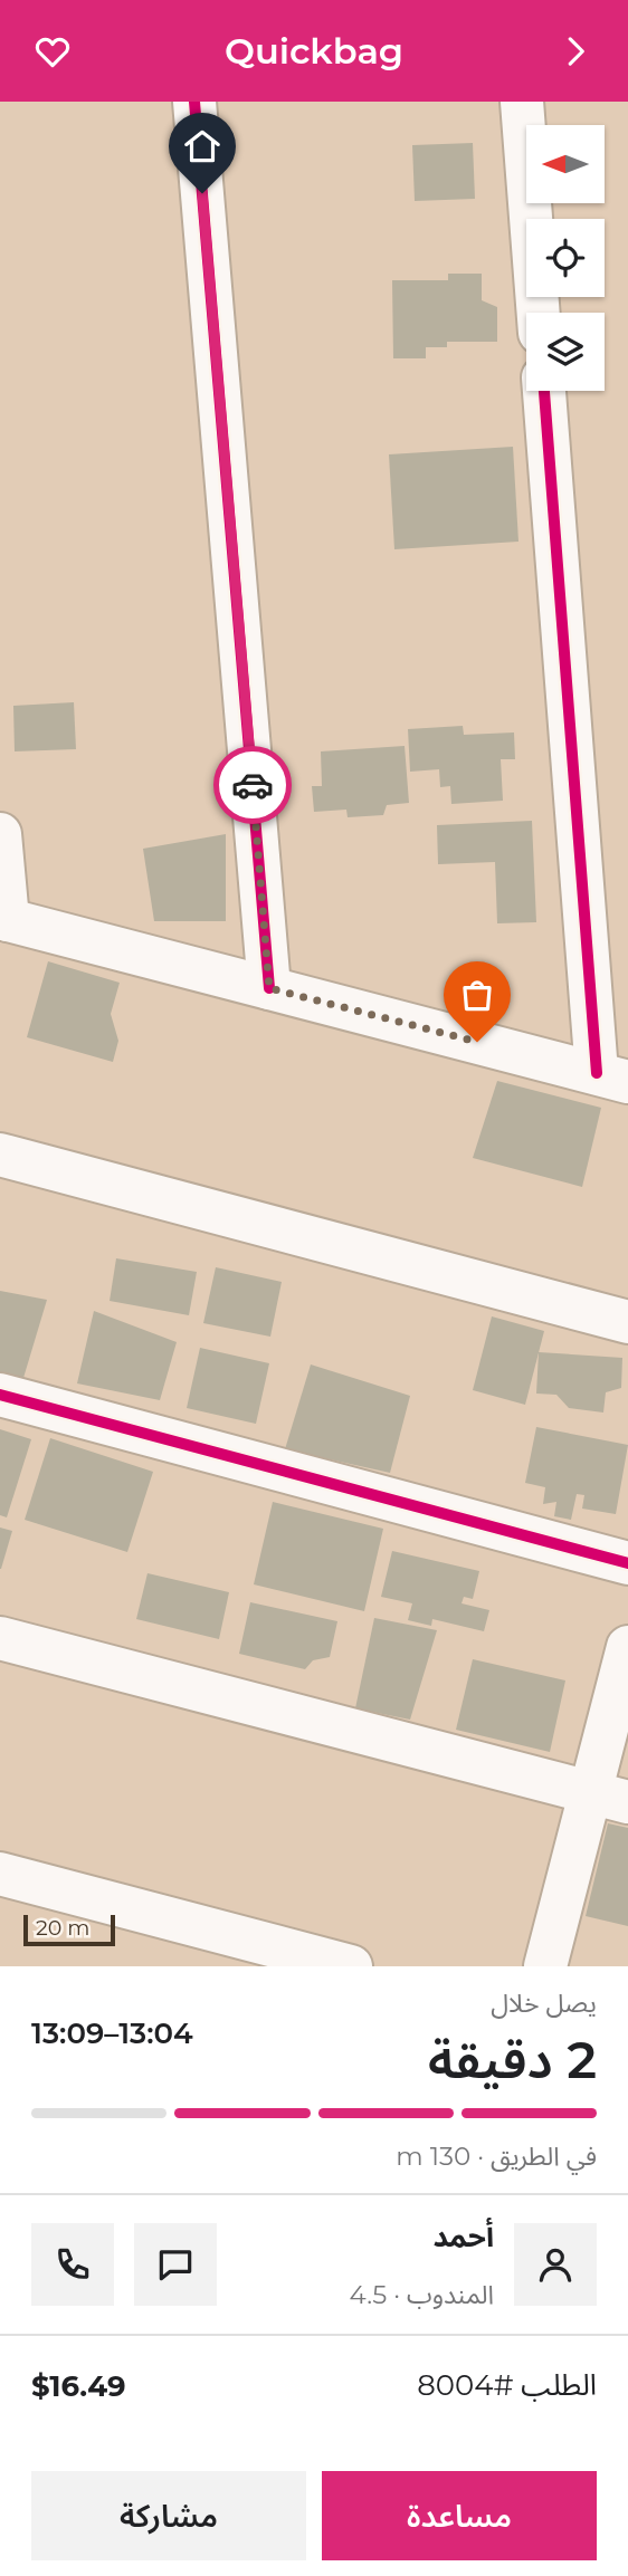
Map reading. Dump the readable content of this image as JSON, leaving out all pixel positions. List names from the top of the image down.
{
  "scale_bar": "20 m",
  "north": "left",
  "page": {
    "header": "Quickbag",
    "scale": "20 m",
    "heading": ["2 دقيقة", "يصل خلال", "13:04–13:09"],
    "panel": [
      "أحمد",
      "المندوب · 4.5",
      "الطلب #8004",
      "$16.49"
    ],
    "bar": "في الطريق · 130 m",
    "buttons": ["مساعدة", "مشاركة"]
  }
}
